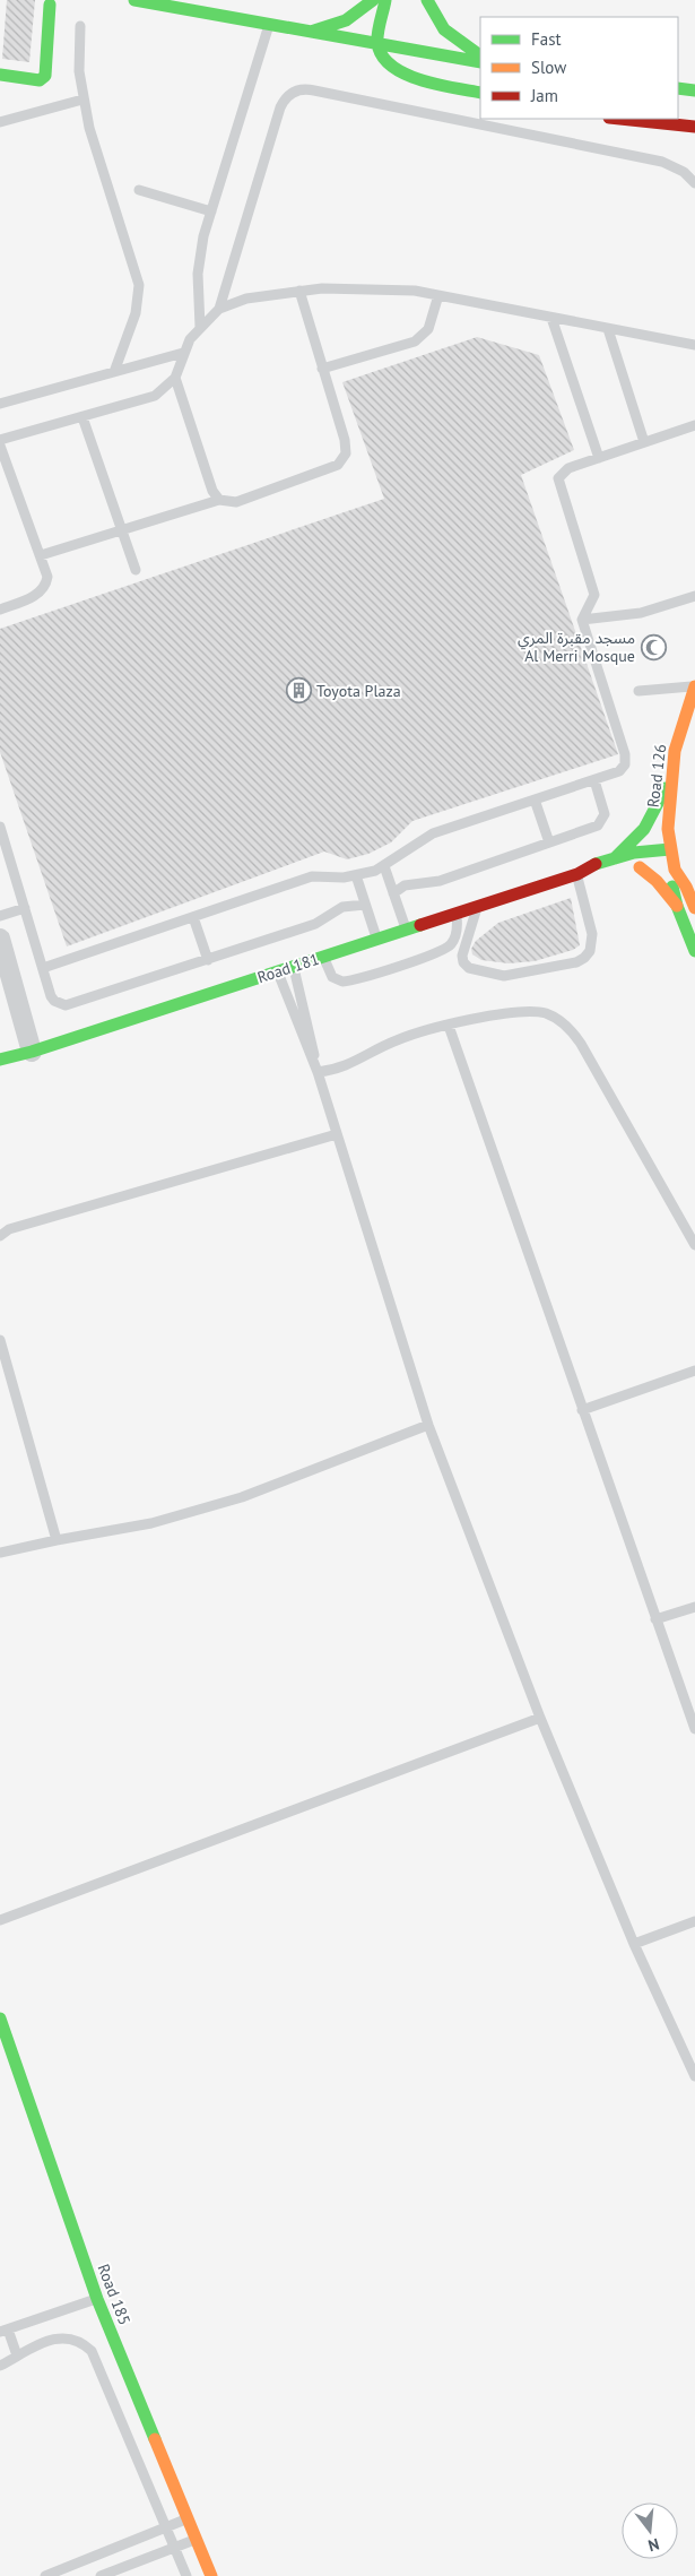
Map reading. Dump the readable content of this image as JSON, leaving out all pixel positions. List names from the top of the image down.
{
  "streets": {
    "street": ["Road 126", "Road 181", "Road 185"]
  },
  "crossings": [
    ["Road 126", "Road 181"]
  ],
  "places": {
    "mosque": ["مسجد مقبرة المري Al Merri Mosque"],
    "building": ["Toyota Plaza"]
  },
  "legend": ["Fast", "Slow", "Jam"],
  "north": "bottom"
}
